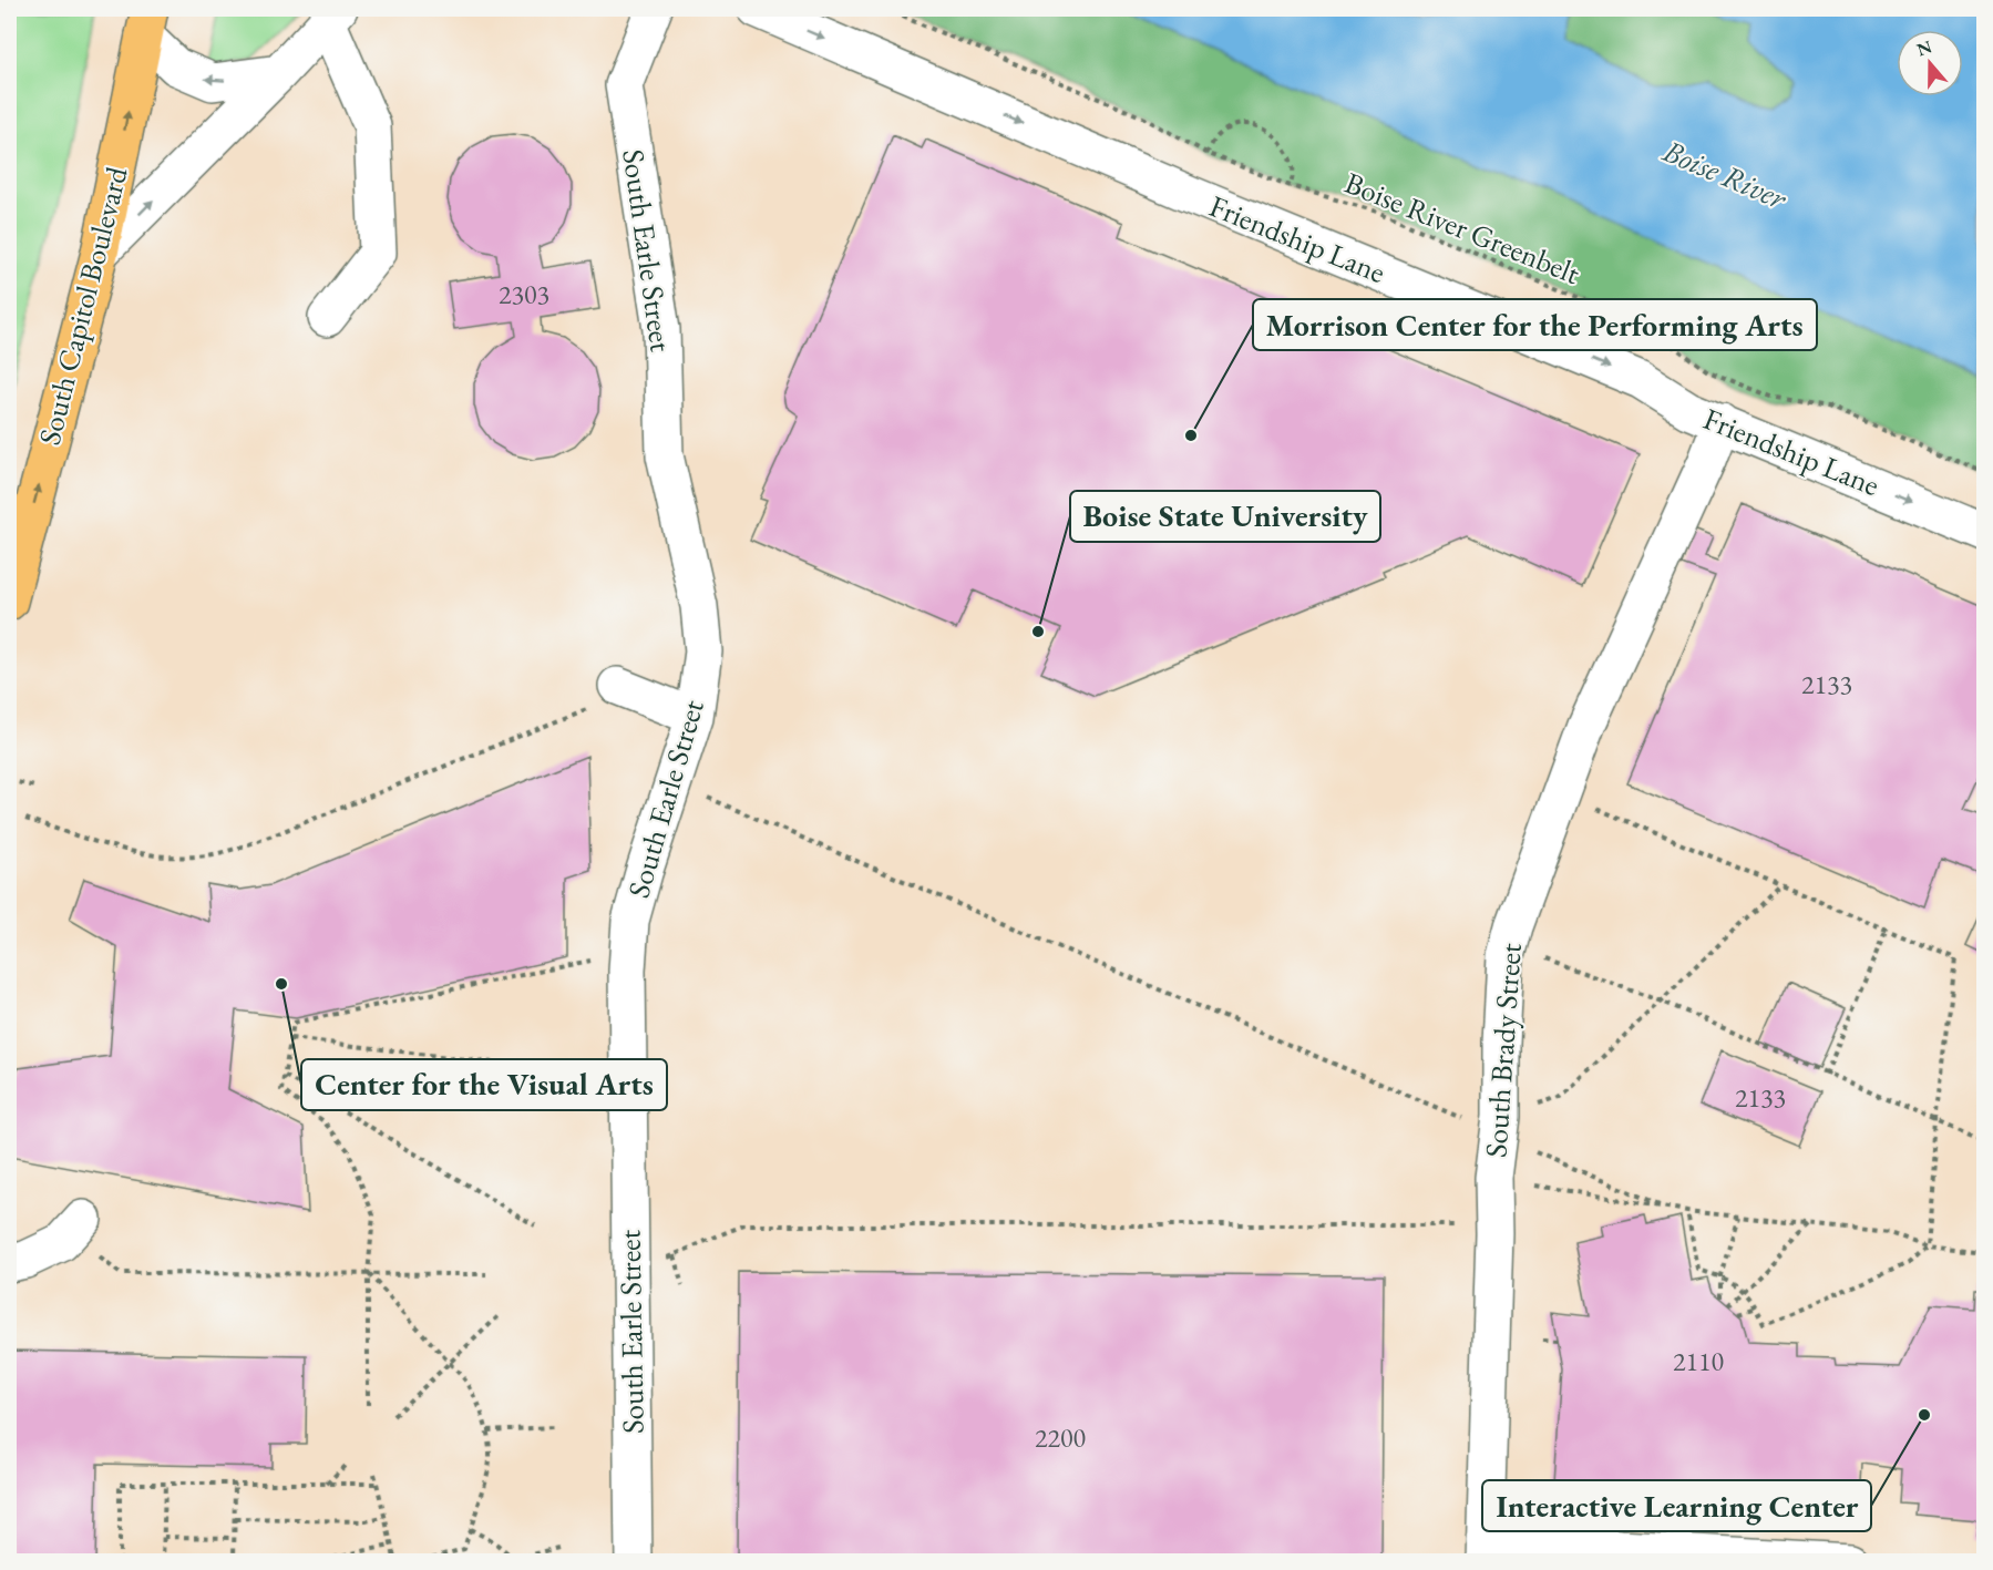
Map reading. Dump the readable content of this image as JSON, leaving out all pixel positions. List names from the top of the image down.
{
  "streets": {
    "main road": ["South Capitol Boulevard"],
    "street": ["Friendship Lane", "South Earle Street", "South Brady Street"],
    "path": ["Boise River Greenbelt"]
  },
  "crossings": [
    ["Friendship Lane", "South Brady Street"]
  ],
  "one_way": ["Friendship Lane", "South Capitol Boulevard"],
  "water": ["Boise River"],
  "places": [
    "Morrison Center for the Performing Arts",
    "Boise State University",
    "Center for the Visual Arts",
    "Interactive Learning Center"
  ],
  "house_numbers": [
    "2303",
    "2133",
    "2133",
    "2110",
    "2200"
  ],
  "north": "top"
}
